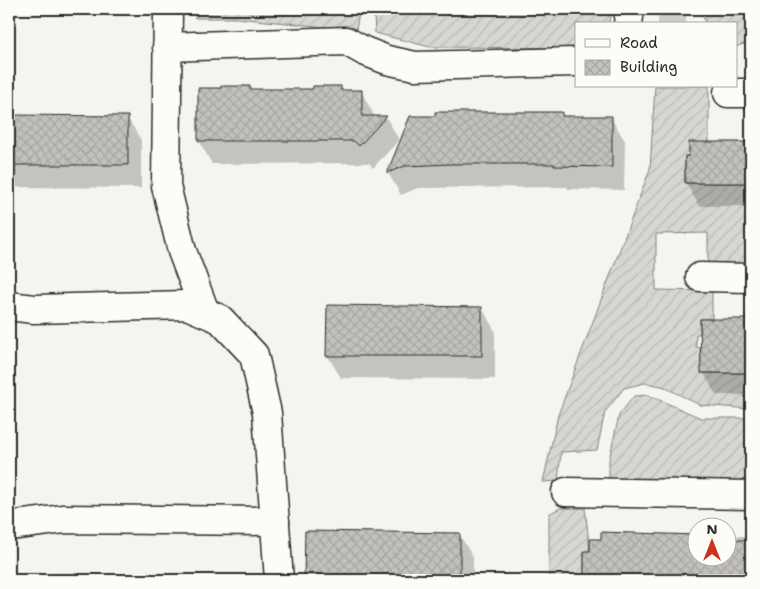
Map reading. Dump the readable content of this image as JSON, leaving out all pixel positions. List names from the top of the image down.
{
  "legend": ["Road", "Building"],
  "north": "top"
}
